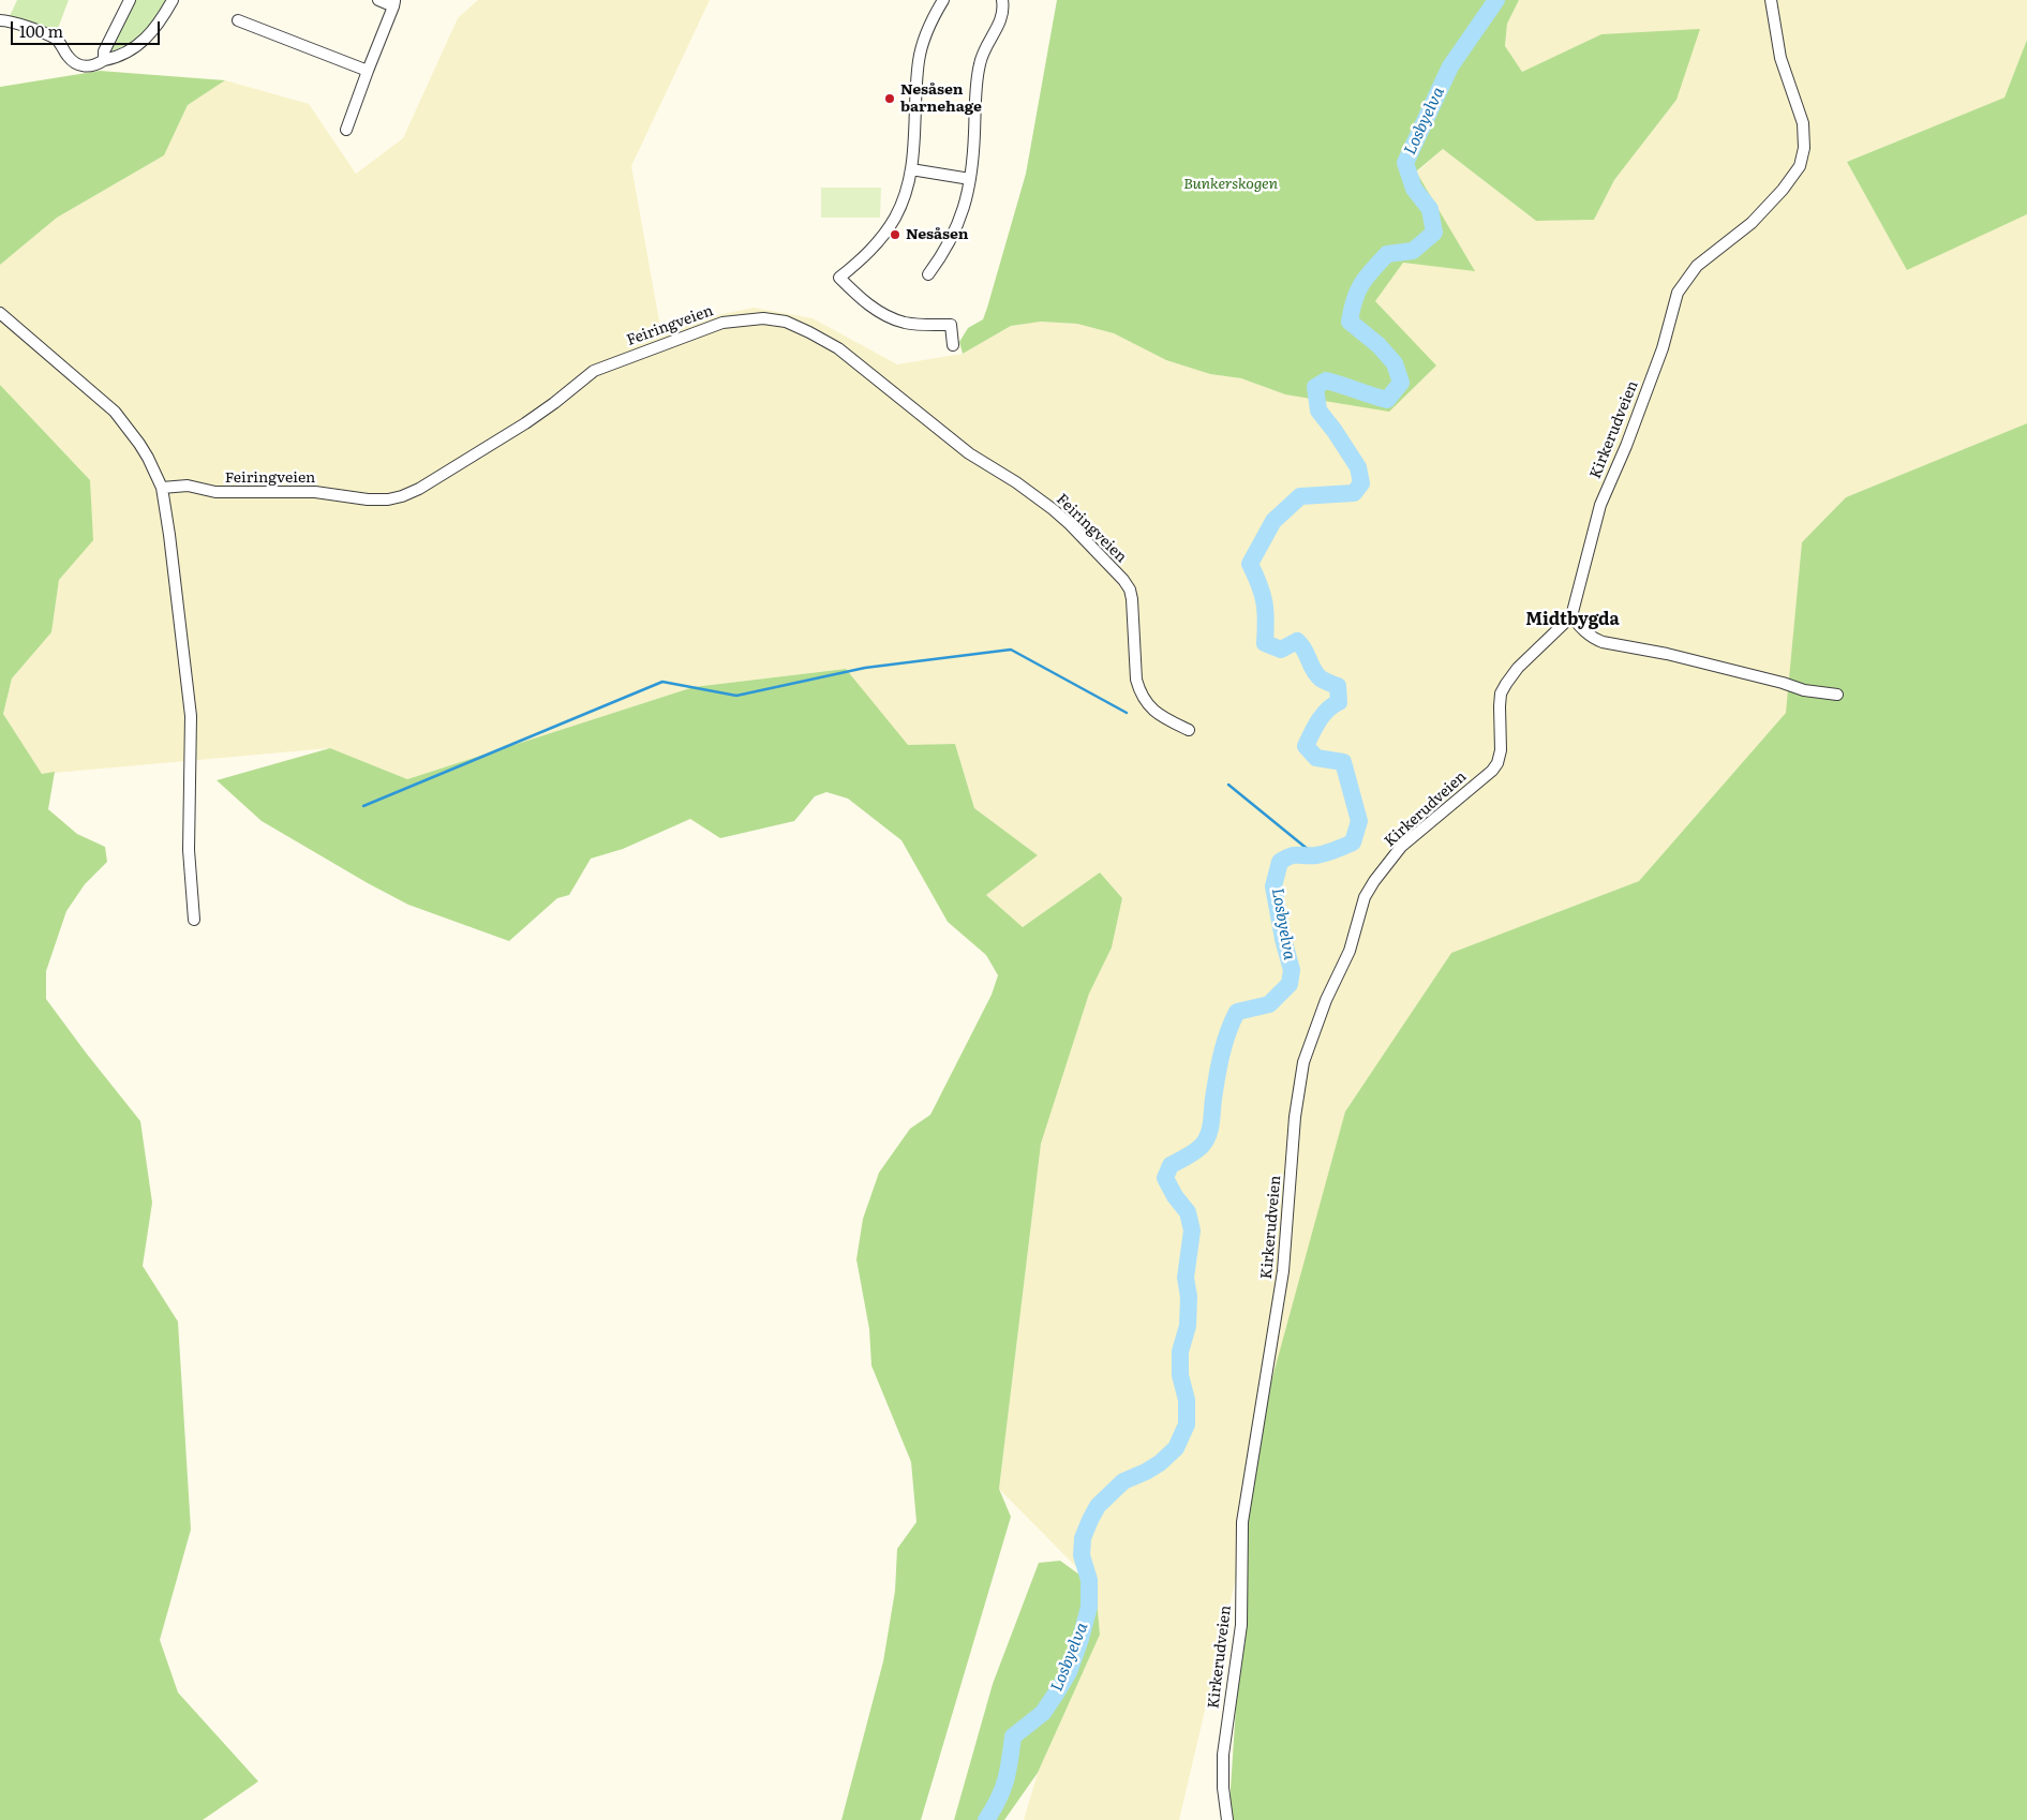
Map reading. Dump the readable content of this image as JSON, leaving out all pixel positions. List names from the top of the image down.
{
  "streets": {
    "street": ["Feiringveien", "Kirkerudveien"]
  },
  "districts": ["Midtbygda"],
  "water": ["Losbyelva"],
  "parks": ["Bunkerskogen"],
  "places": ["Nesåsen barnehage", "Nesåsen"],
  "scale_bar": "100 m"
}
